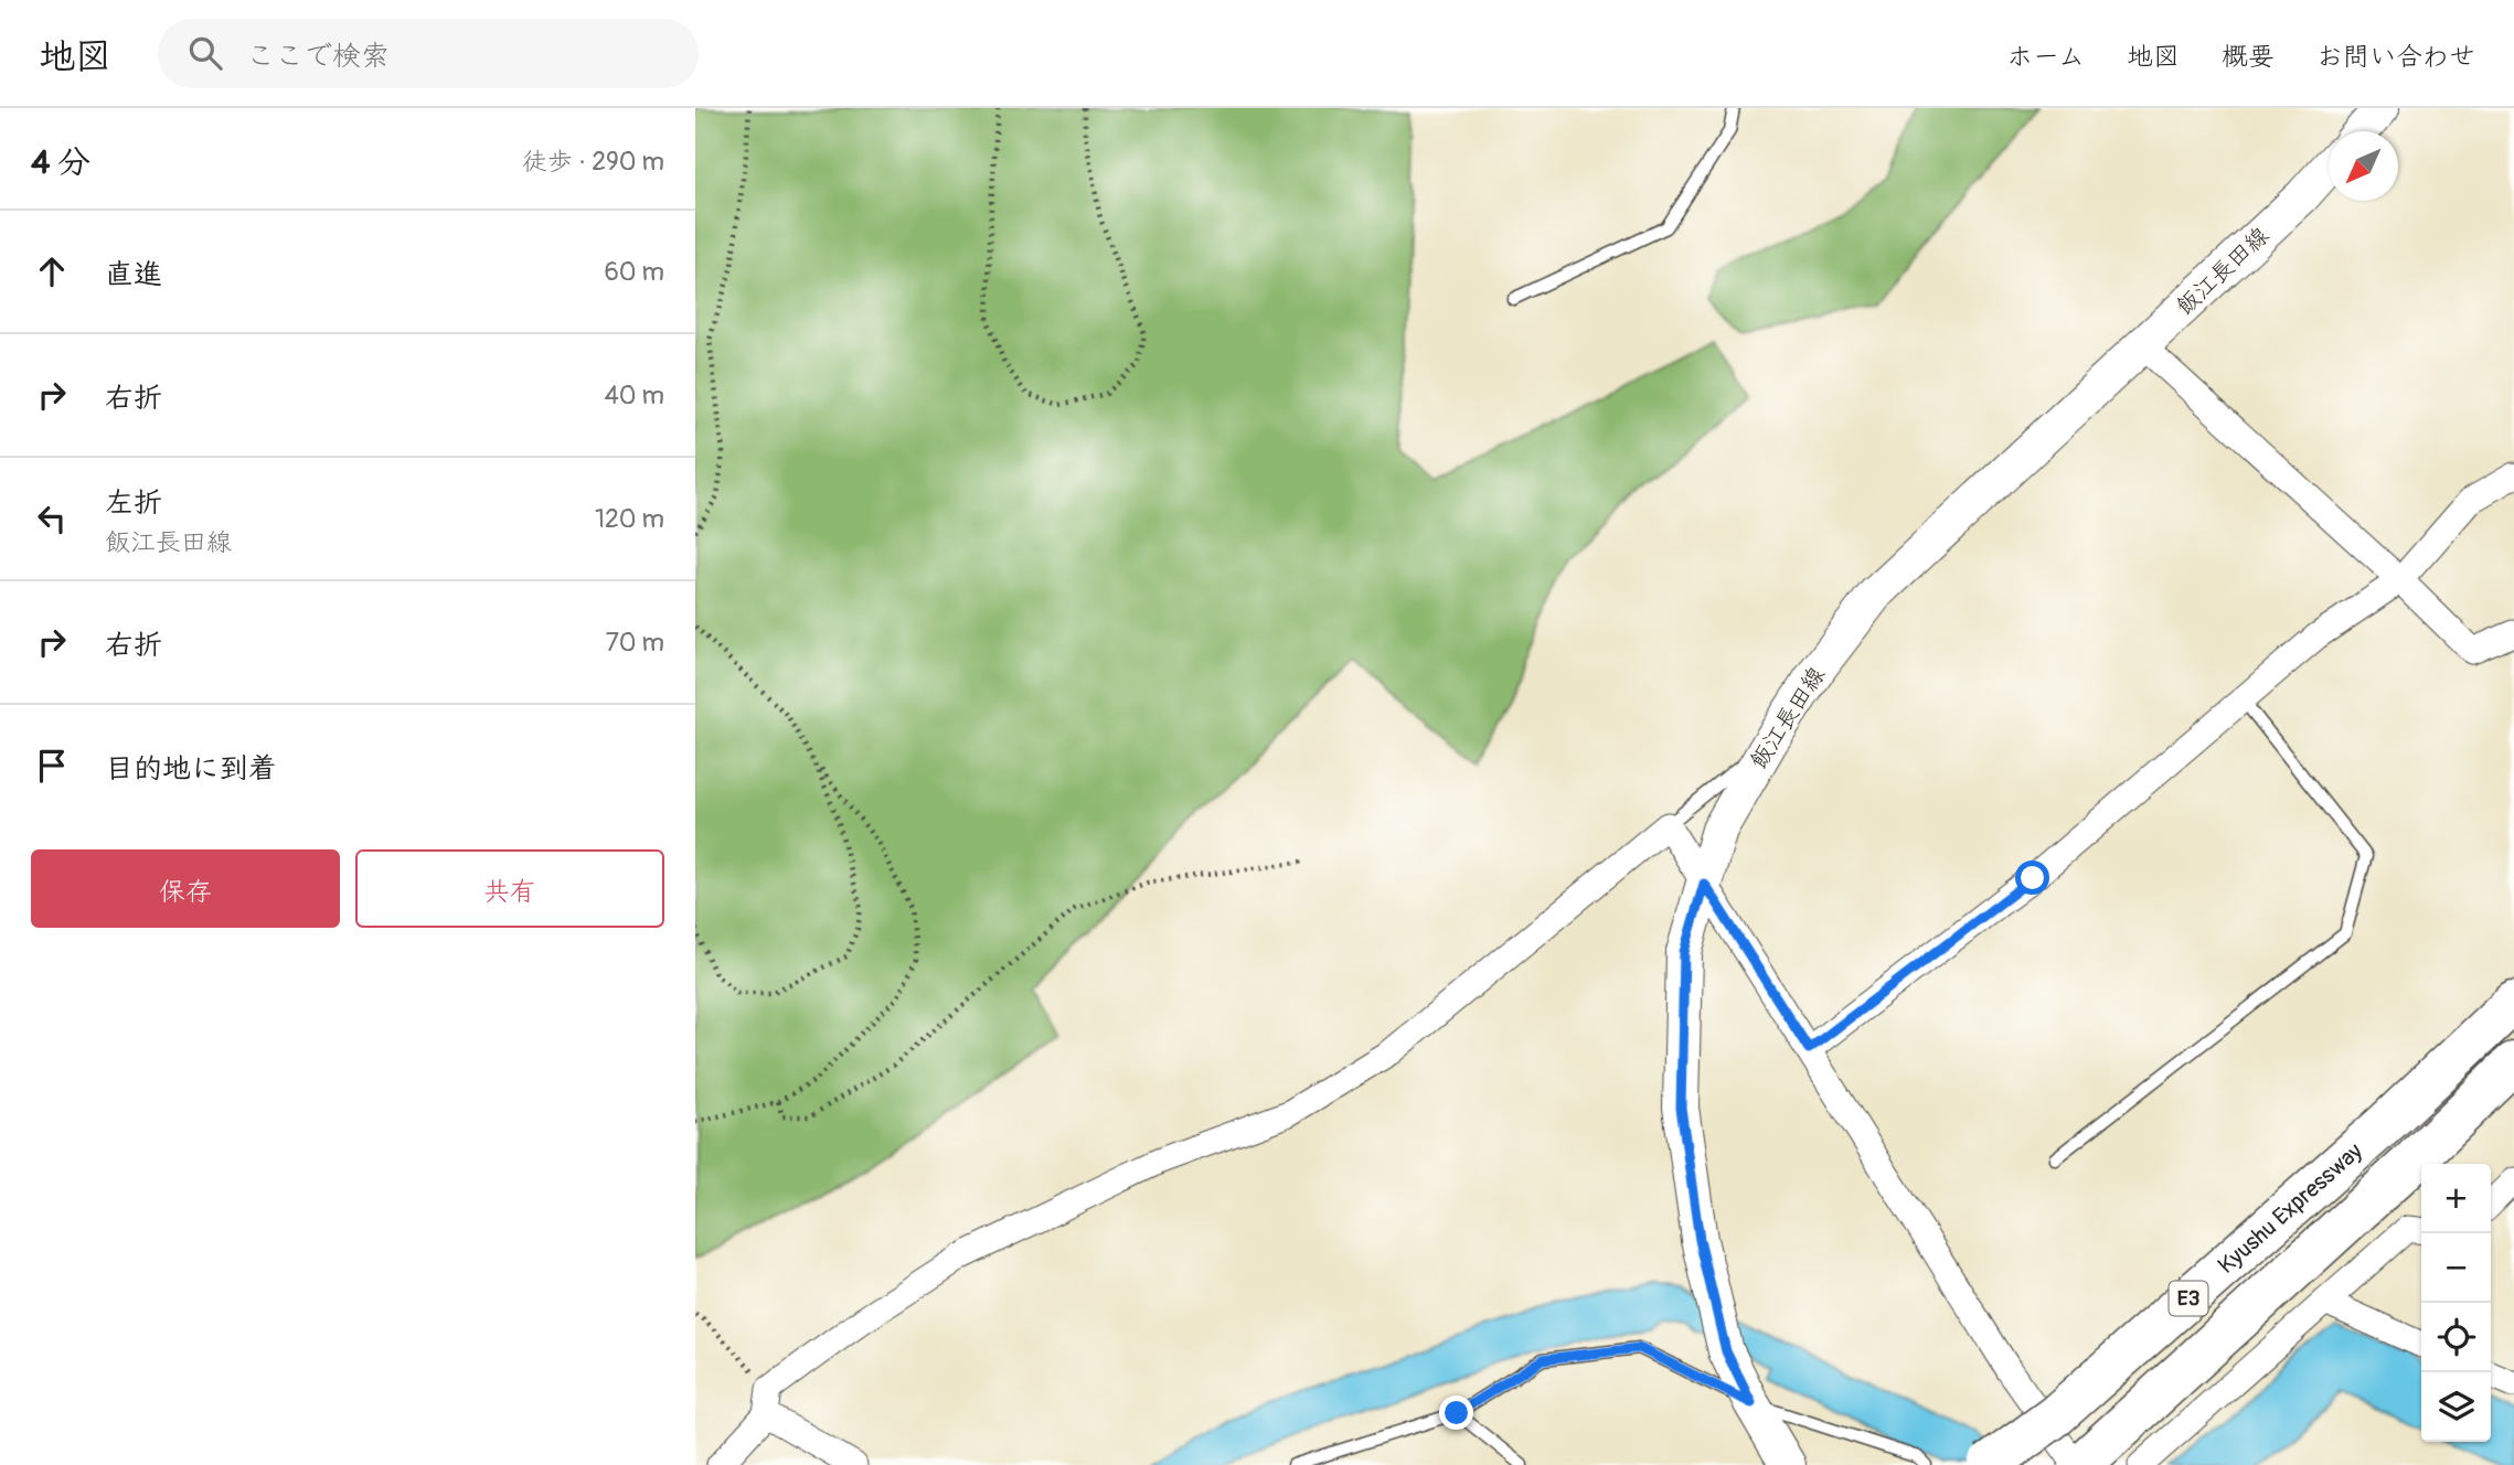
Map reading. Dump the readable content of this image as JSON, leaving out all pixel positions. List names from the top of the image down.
{
  "streets": {
    "highway": ["Kyushu Expressway", "E3"],
    "main road": ["飯江長田線"]
  },
  "north": "bottom left",
  "page": {
    "header": "地図",
    "search": "ここで検索",
    "nav": [
      "ホーム",
      "地図",
      "概要",
      "お問い合わせ"
    ],
    "heading": ["4 分", "徒歩 · 290 m"],
    "list": [
      ["直進", "60 m"],
      ["右折", "40 m"],
      ["左折", "飯江長田線", "120 m"],
      ["右折", "70 m"],
      "目的地に到着"
    ],
    "buttons": ["保存", "共有"],
    "map_buttons": ["+", "−"]
  }
}
